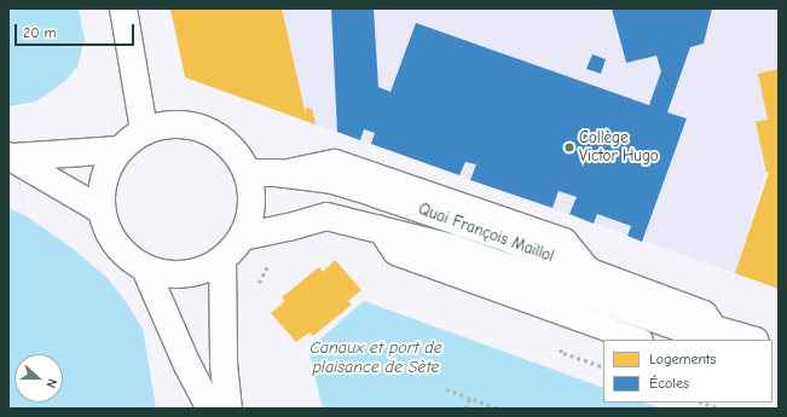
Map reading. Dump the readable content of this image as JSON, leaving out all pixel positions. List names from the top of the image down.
{
  "streets": {
    "main road": ["Quai François Maillol"]
  },
  "water": ["Canaux et port de plaisance de Sète"],
  "places": ["Collège Victor Hugo"],
  "legend": ["Logements", "Écoles"],
  "scale_bar": "20 m",
  "north": "right"
}
